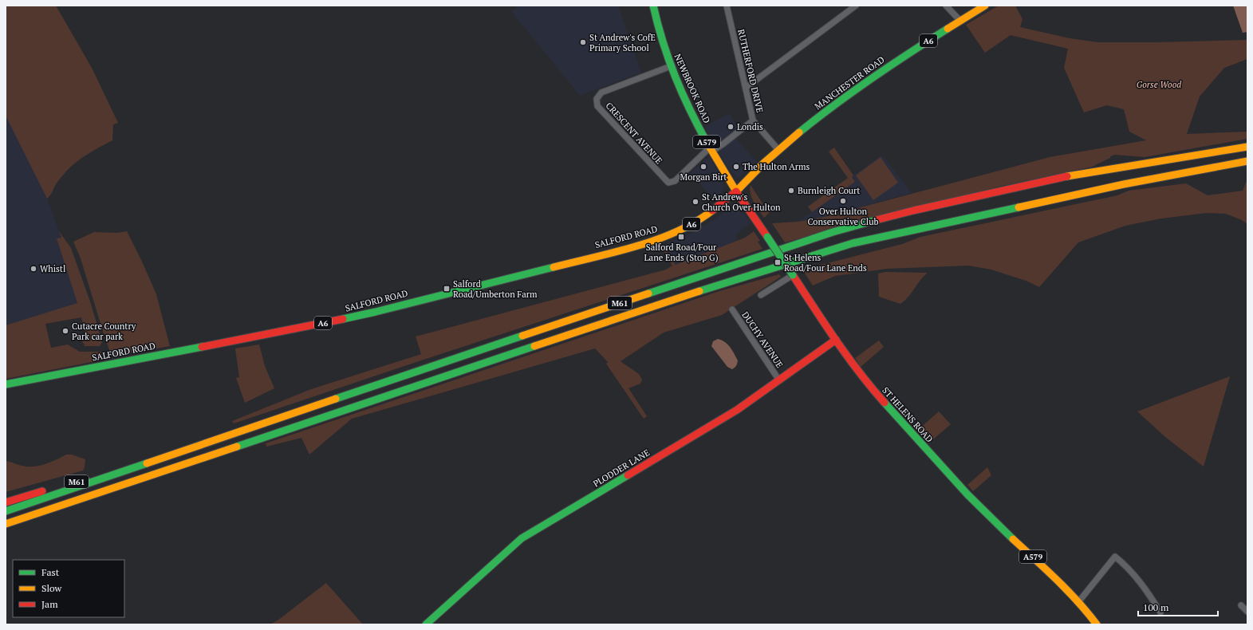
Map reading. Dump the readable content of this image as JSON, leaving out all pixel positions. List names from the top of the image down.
{
  "streets": {
    "main road": [
      "A6",
      "MANCHESTER ROAD",
      "NEWBROOK ROAD",
      "A579",
      "SALFORD ROAD",
      "M61",
      "ST HELENS ROAD",
      "PLODDER LANE"
    ],
    "street": ["RUTHERFORD DRIVE", "CRESCENT AVENUE", "DUCHY AVENUE"]
  },
  "crossings": [
    ["RUTHERFORD DRIVE", "MANCHESTER ROAD"],
    ["MANCHESTER ROAD", "NEWBROOK ROAD"],
    ["MANCHESTER ROAD", "SALFORD ROAD"],
    ["MANCHESTER ROAD", "ST HELENS ROAD"],
    ["NEWBROOK ROAD", "CRESCENT AVENUE"],
    ["NEWBROOK ROAD", "SALFORD ROAD"],
    ["NEWBROOK ROAD", "ST HELENS ROAD"],
    ["SALFORD ROAD", "ST HELENS ROAD"],
    ["DUCHY AVENUE", "PLODDER LANE"],
    ["ST HELENS ROAD", "PLODDER LANE"]
  ],
  "parks": ["Gorse Wood"],
  "places": {
    "other": [
      "St Andrew's CofE Primary School",
      "Londis",
      "Morgan Birt",
      "The Hulton Arms",
      "Burnleigh Court",
      "Over Hulton Conservative Club",
      "St Andrew's Church Over Hulton",
      "Whistl",
      "Cutacre Country Park car park"
    ],
    "transit": ["Salford Road/Four Lane Ends (Stop G)", "St Helens Road/Four Lane Ends", "Salford Road/Umberton Farm"]
  },
  "legend": ["Fast", "Slow", "Jam"],
  "scale_bar": "100 m"
}
